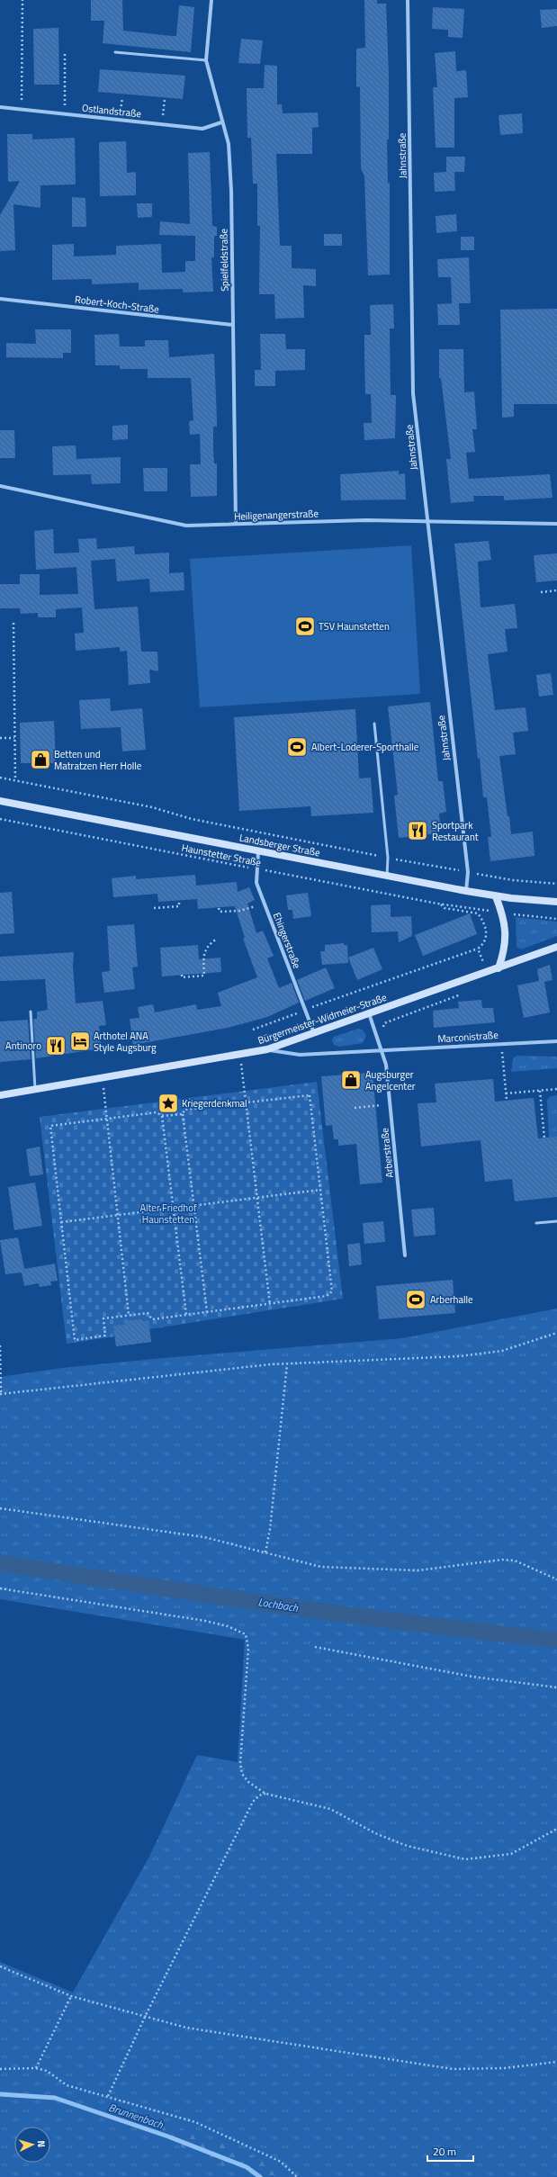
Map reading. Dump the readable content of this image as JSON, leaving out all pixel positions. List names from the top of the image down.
{
  "streets": {
    "street": [
      "Ostlandstraße",
      "Jahnstraße",
      "Spielfeldstraße",
      "Robert-Koch-Straße",
      "Heiligenangerstraße",
      "Landsberger Straße",
      "Ehingerstraße",
      "Bürgermeister-Widmeier-Straße",
      "Marconistraße",
      "Arberstraße"
    ],
    "path": ["Haunstetter Straße"]
  },
  "crossings": [
    ["Ostlandstraße", "Spielfeldstraße"],
    ["Jahnstraße", "Heiligenangerstraße"],
    ["Jahnstraße", "Landsberger Straße"],
    ["Spielfeldstraße", "Robert-Koch-Straße"],
    ["Spielfeldstraße", "Heiligenangerstraße"],
    ["Landsberger Straße", "Ehingerstraße"],
    ["Haunstetter Straße", "Ehingerstraße"],
    ["Ehingerstraße", "Bürgermeister-Widmeier-Straße"],
    ["Bürgermeister-Widmeier-Straße", "Marconistraße"],
    ["Marconistraße", "Arberstraße"]
  ],
  "water": ["Lochbach", "Brunnenbach"],
  "parks": ["Alter Friedhof Haunstetten"],
  "places": {
    "sports": ["TSV Haunstetten", "Albert-Loderer-Sporthalle", "Arberhalle"],
    "shop": ["Betten und Matratzen Herr Holle", "Augsburger Angelcenter"],
    "restaurant": ["Sportpark Restaurant", "Antinoro"],
    "hotel": ["Arthotel ANA Style Augsburg"],
    "place": ["Kriegerdenkmal"]
  },
  "scale_bar": "20 m",
  "north": "right"
}
